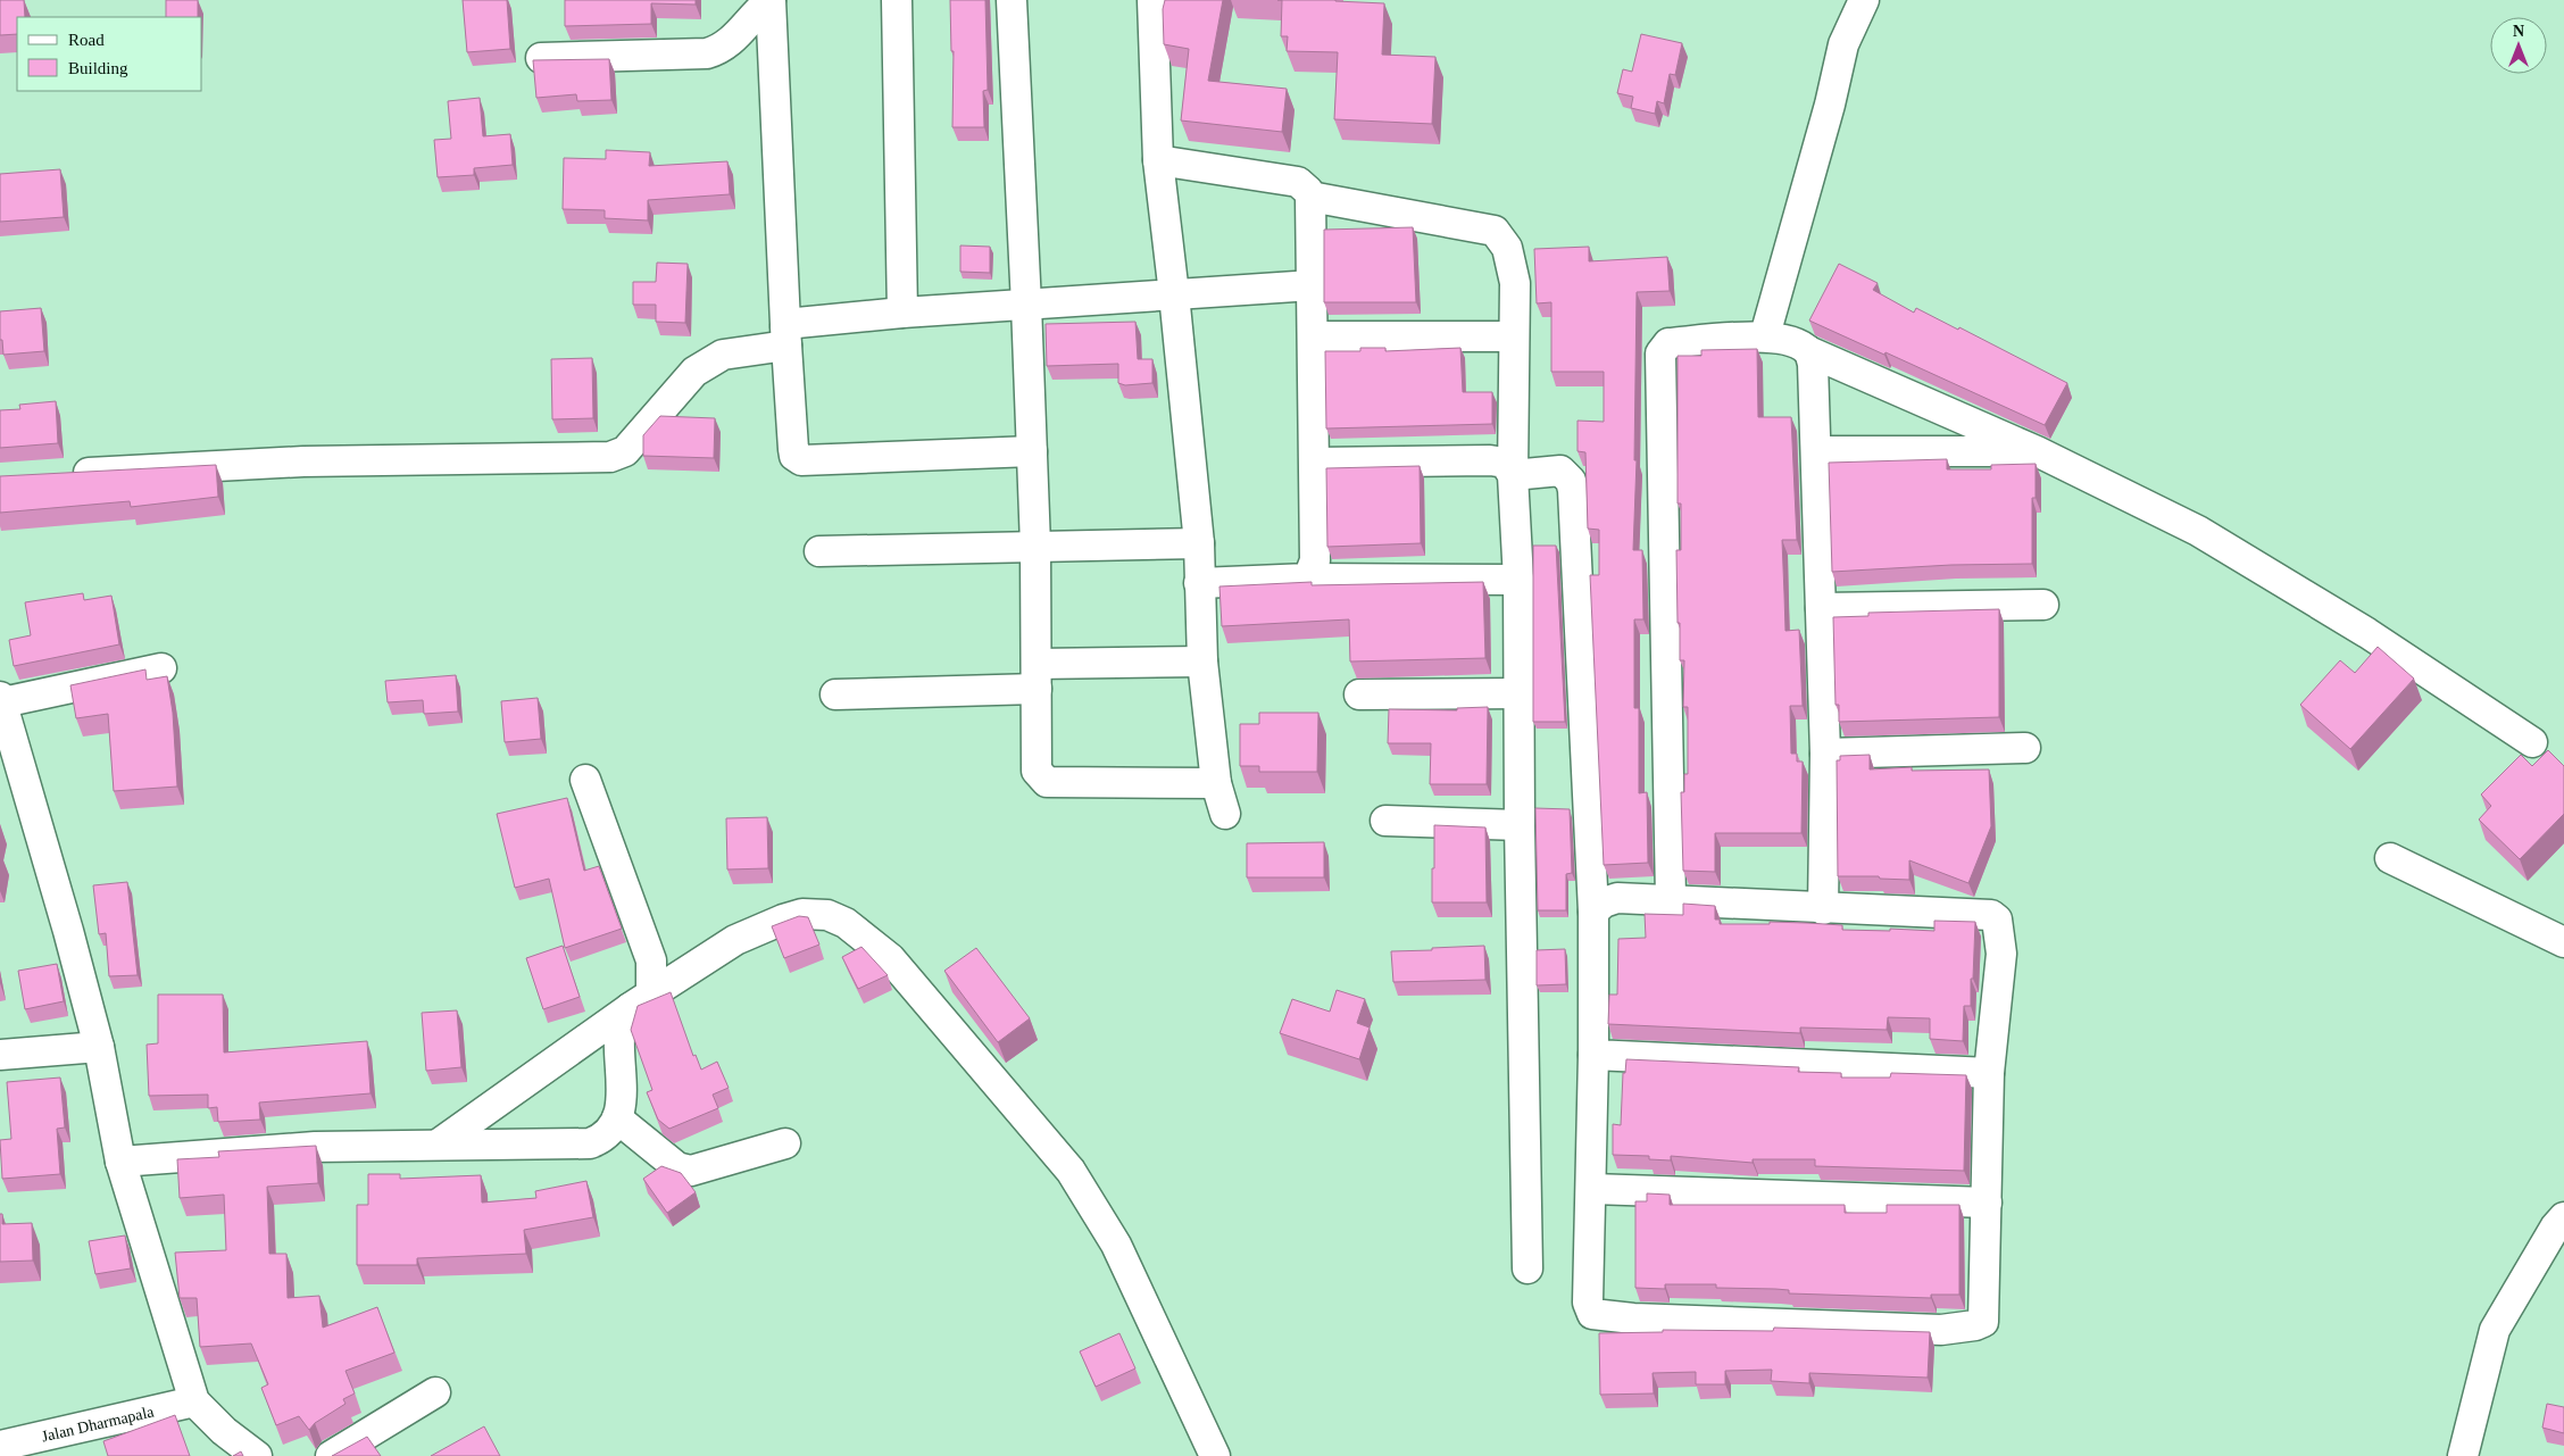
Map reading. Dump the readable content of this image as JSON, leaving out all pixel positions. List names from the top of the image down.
{
  "streets": {
    "street": ["Jalan Dharmapala"]
  },
  "legend": ["Road", "Building"],
  "north": "top"
}
